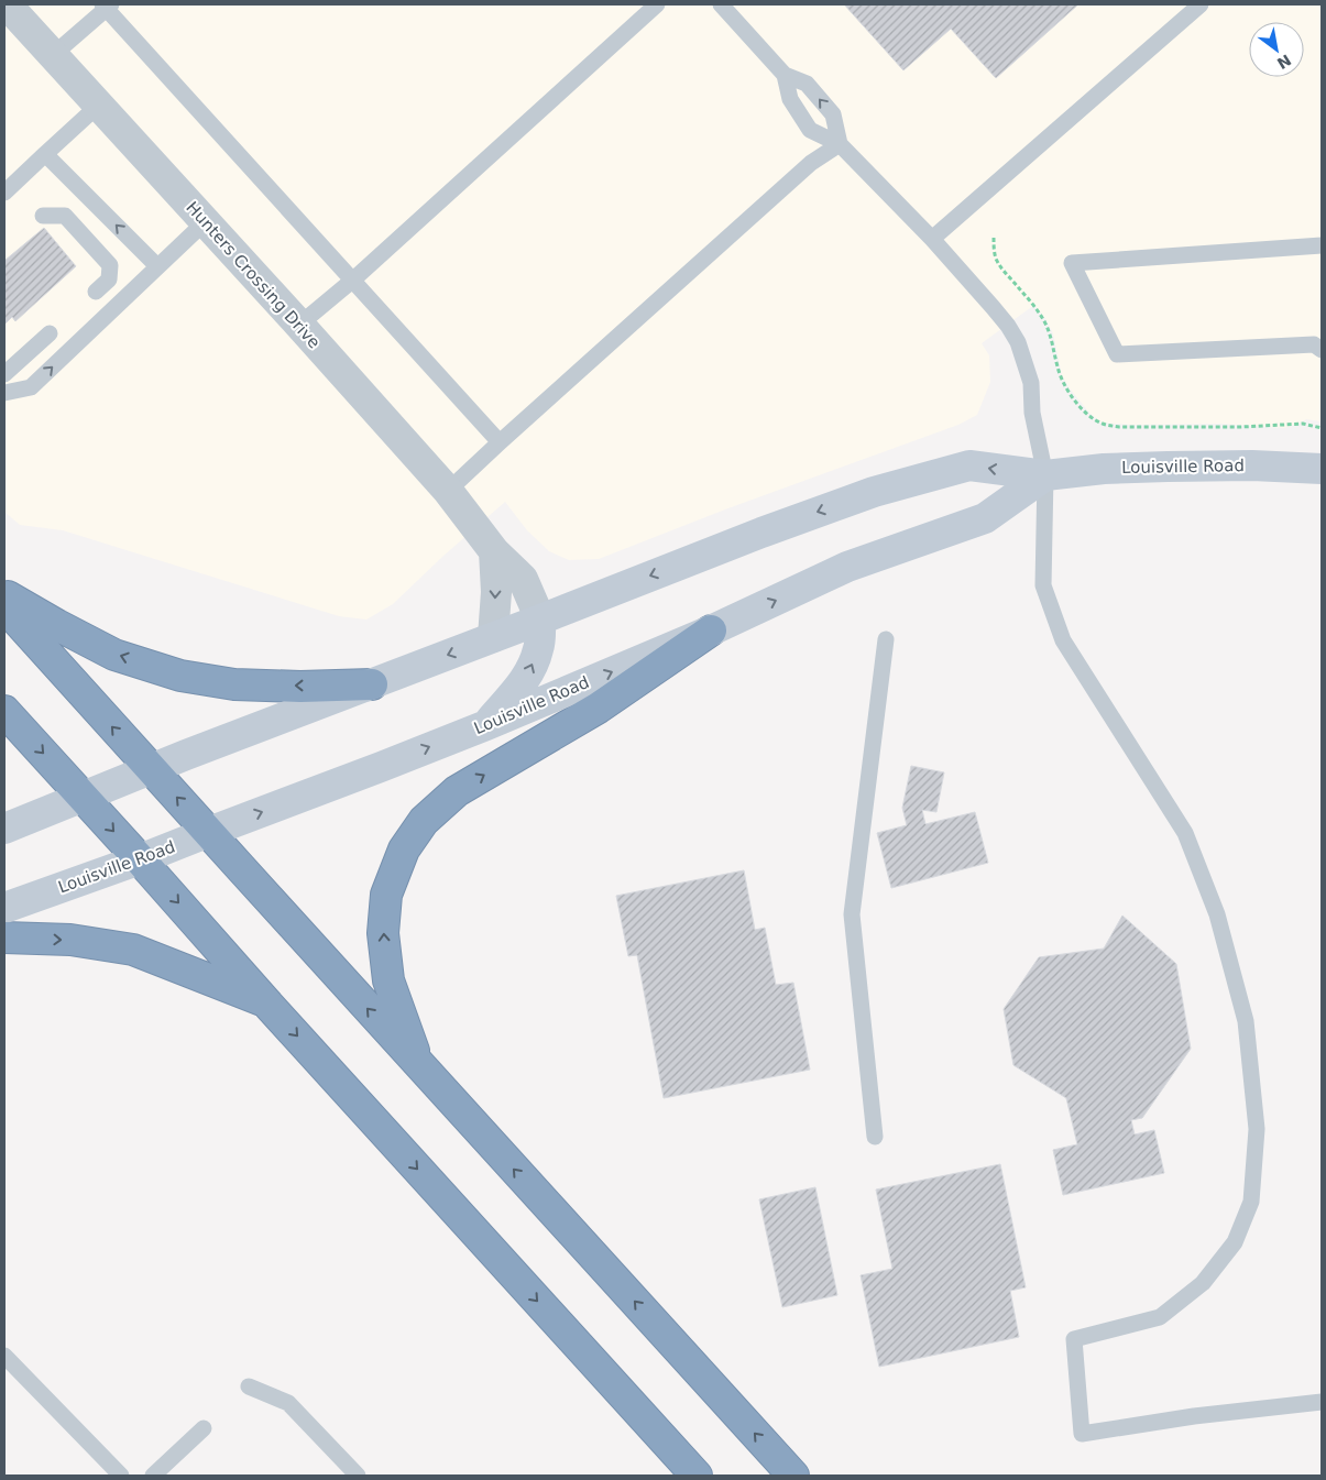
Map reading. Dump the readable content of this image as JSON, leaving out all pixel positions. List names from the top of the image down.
{
  "streets": {
    "main road": ["Louisville Road"],
    "street": ["Hunters Crossing Drive"]
  },
  "crossings": [
    ["Hunters Crossing Drive", "Louisville Road"]
  ],
  "north": "bottom right"
}
